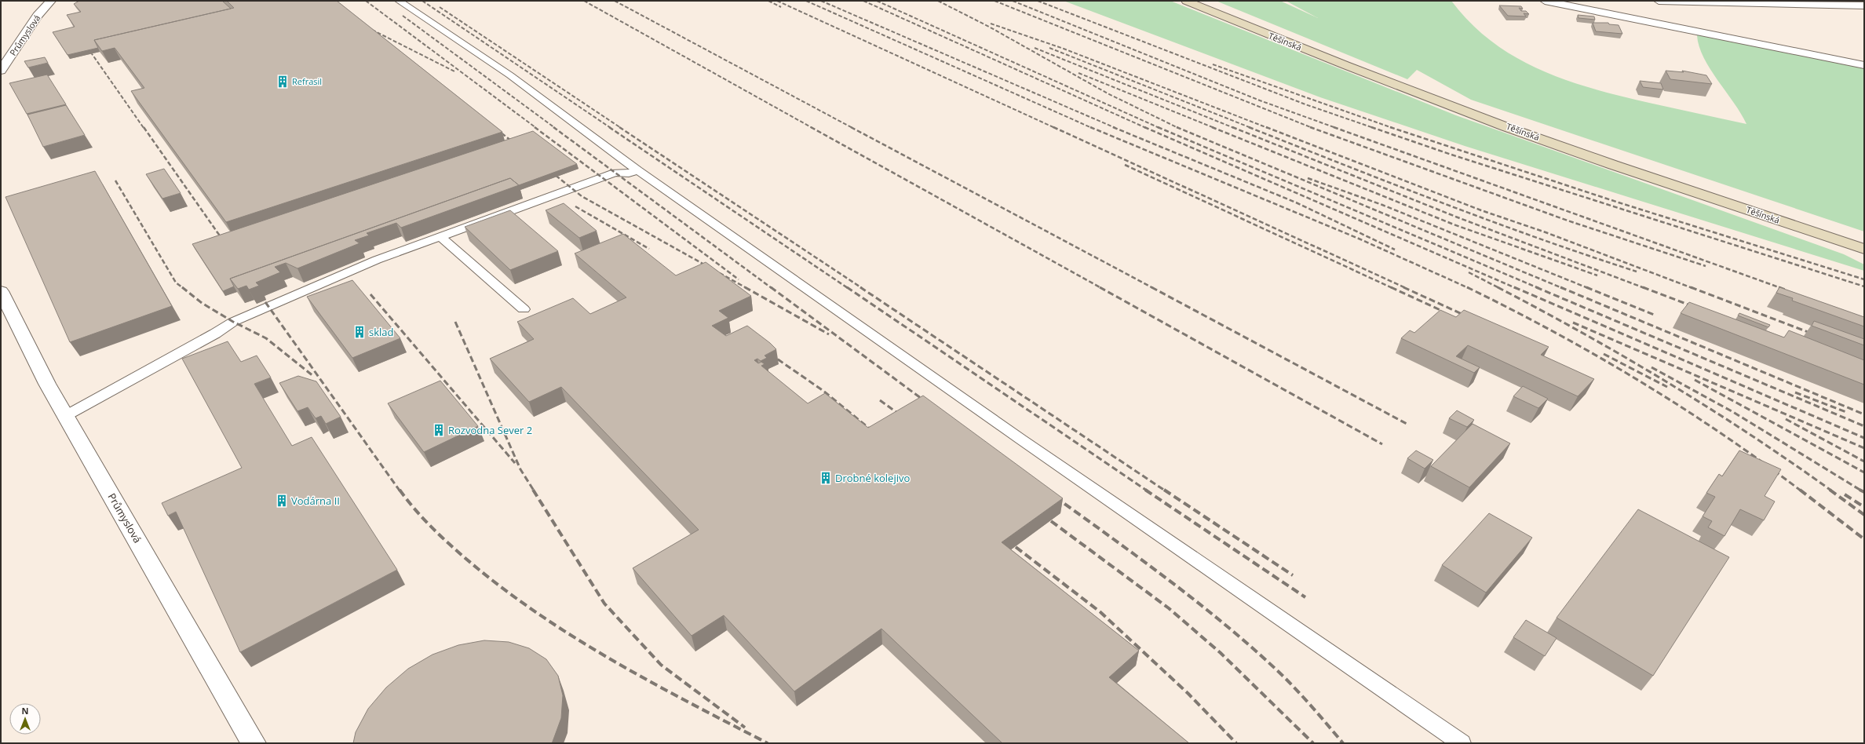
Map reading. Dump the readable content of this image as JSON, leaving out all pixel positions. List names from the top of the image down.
{
  "streets": {
    "main road": ["Těšínská"],
    "street": ["Průmyslová"]
  },
  "places": {
    "building": [
      "Refrasil",
      "sklad",
      "Rozvodna Sever 2",
      "Drobné kolejivo",
      "Vodárna II"
    ]
  },
  "north": "top"
}
